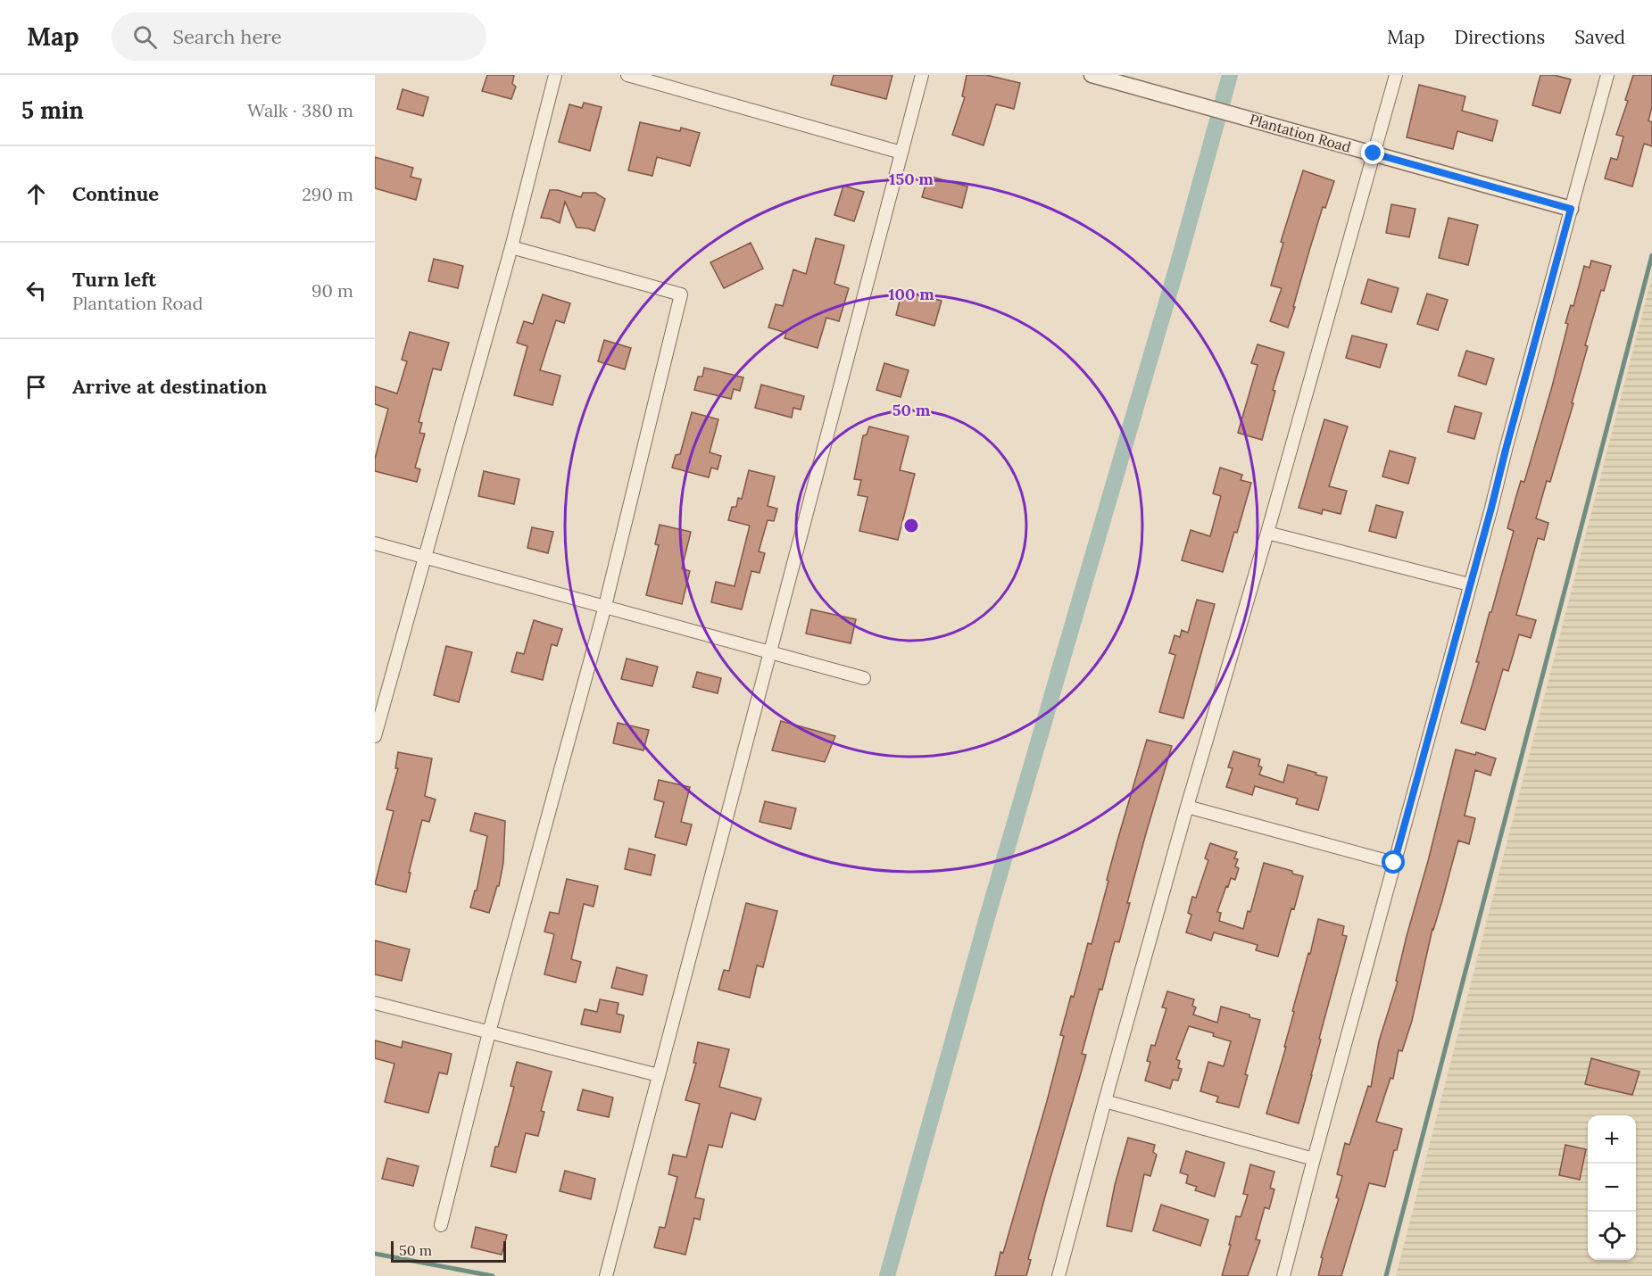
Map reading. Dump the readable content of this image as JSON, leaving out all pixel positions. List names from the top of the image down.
{
  "streets": {
    "street": ["Plantation Road"]
  },
  "scale_bar": "50 m",
  "page": {
    "header": "Map",
    "search": "Search here",
    "nav": ["Map", "Directions", "Saved"],
    "heading": ["5 min", "Walk · 380 m"],
    "list": [
      ["Continue", "290 m"],
      ["Turn left", "Plantation Road", "90 m"],
      "Arrive at destination"
    ],
    "map_buttons": ["+", "−"],
    "scale": "50 m"
  },
  "rings": ["150 m", "100 m", "50 m"]
}
